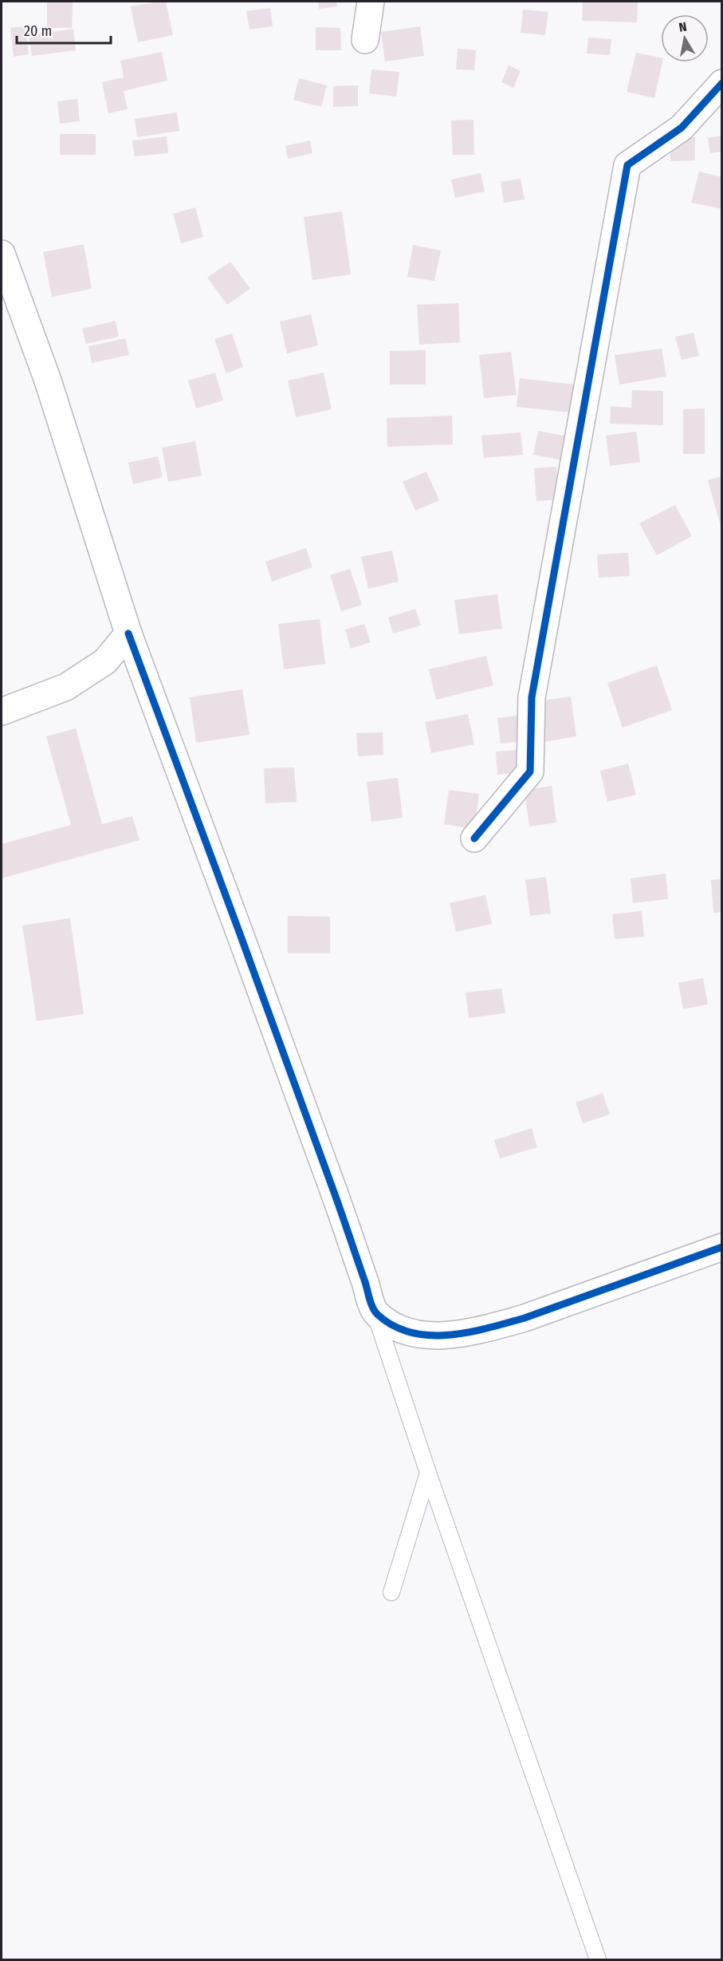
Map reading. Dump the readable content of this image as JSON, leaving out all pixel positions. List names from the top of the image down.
{
  "scale_bar": "20 m",
  "north": "top"
}
